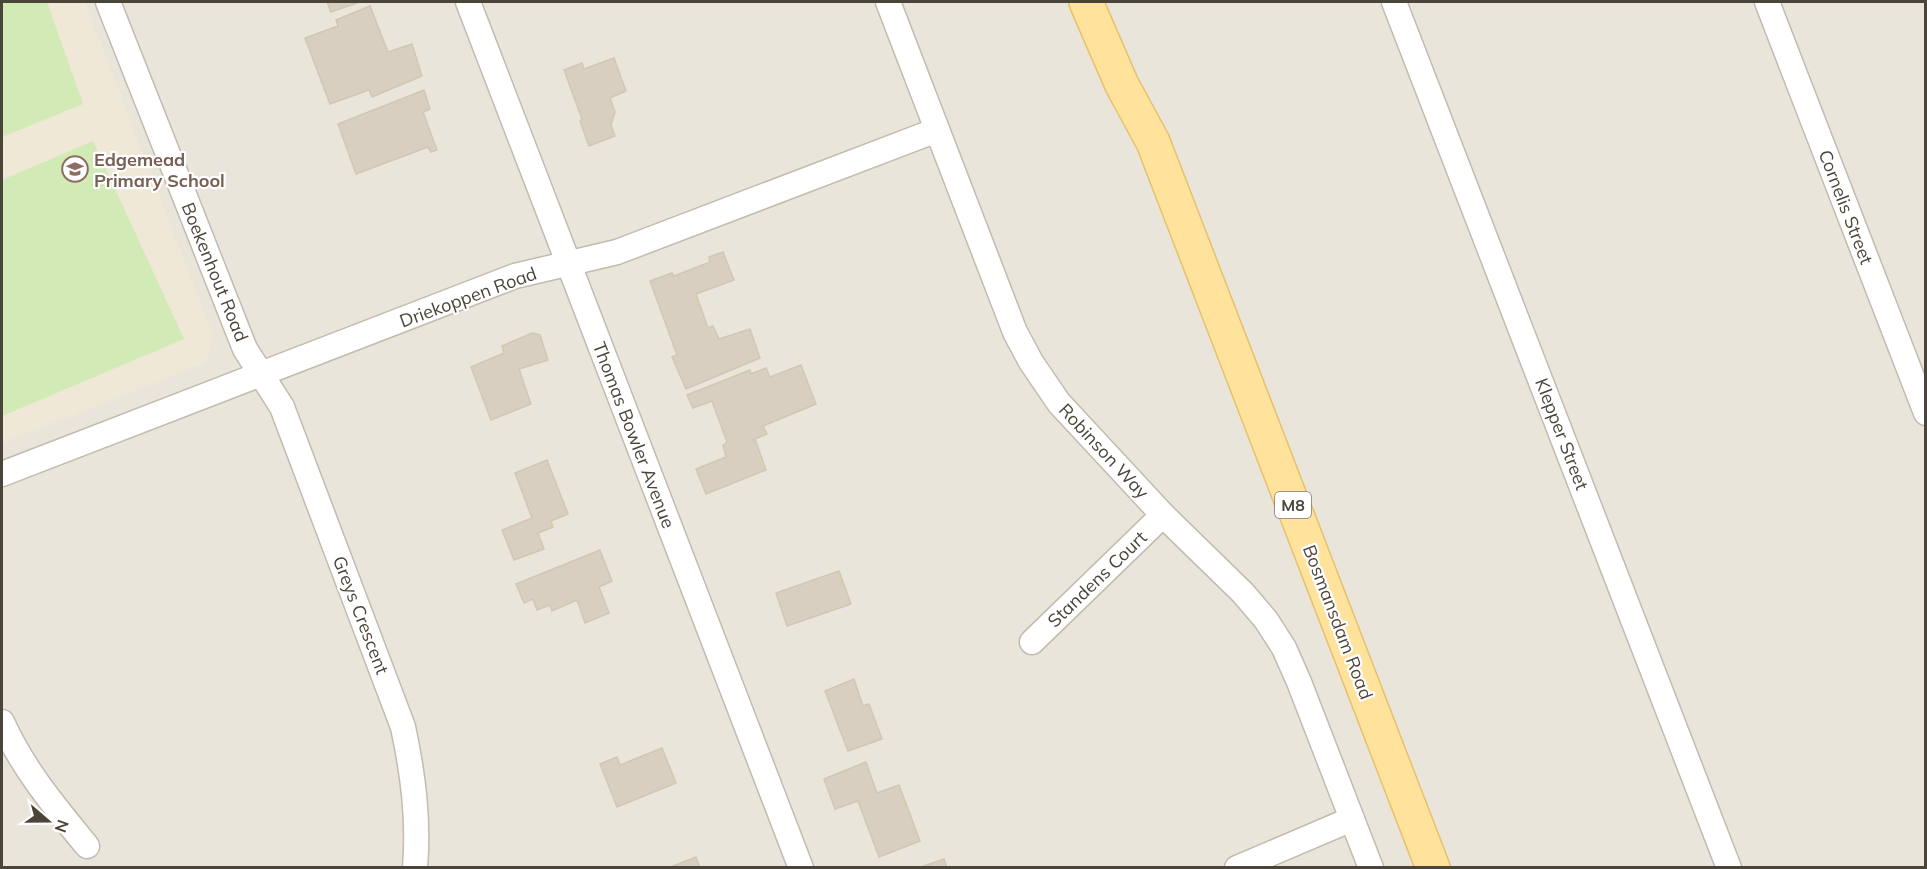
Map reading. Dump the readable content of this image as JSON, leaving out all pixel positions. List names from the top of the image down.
{
  "streets": {
    "main road": ["M8", "Bosmansdam Road"],
    "street": [
      "Cornelis Street",
      "Boekenhout Road",
      "Driekoppen Road",
      "Klepper Street",
      "Thomas Bowler Avenue",
      "Robinson Way",
      "Standens Court",
      "Greys Crescent"
    ]
  },
  "crossings": [
    ["Boekenhout Road", "Driekoppen Road"],
    ["Boekenhout Road", "Greys Crescent"],
    ["Driekoppen Road", "Thomas Bowler Avenue"],
    ["Driekoppen Road", "Robinson Way"],
    ["Driekoppen Road", "Greys Crescent"],
    ["Robinson Way", "Standens Court"]
  ],
  "places": {
    "school or university": ["Edgemead Primary School"]
  },
  "north": "right"
}
